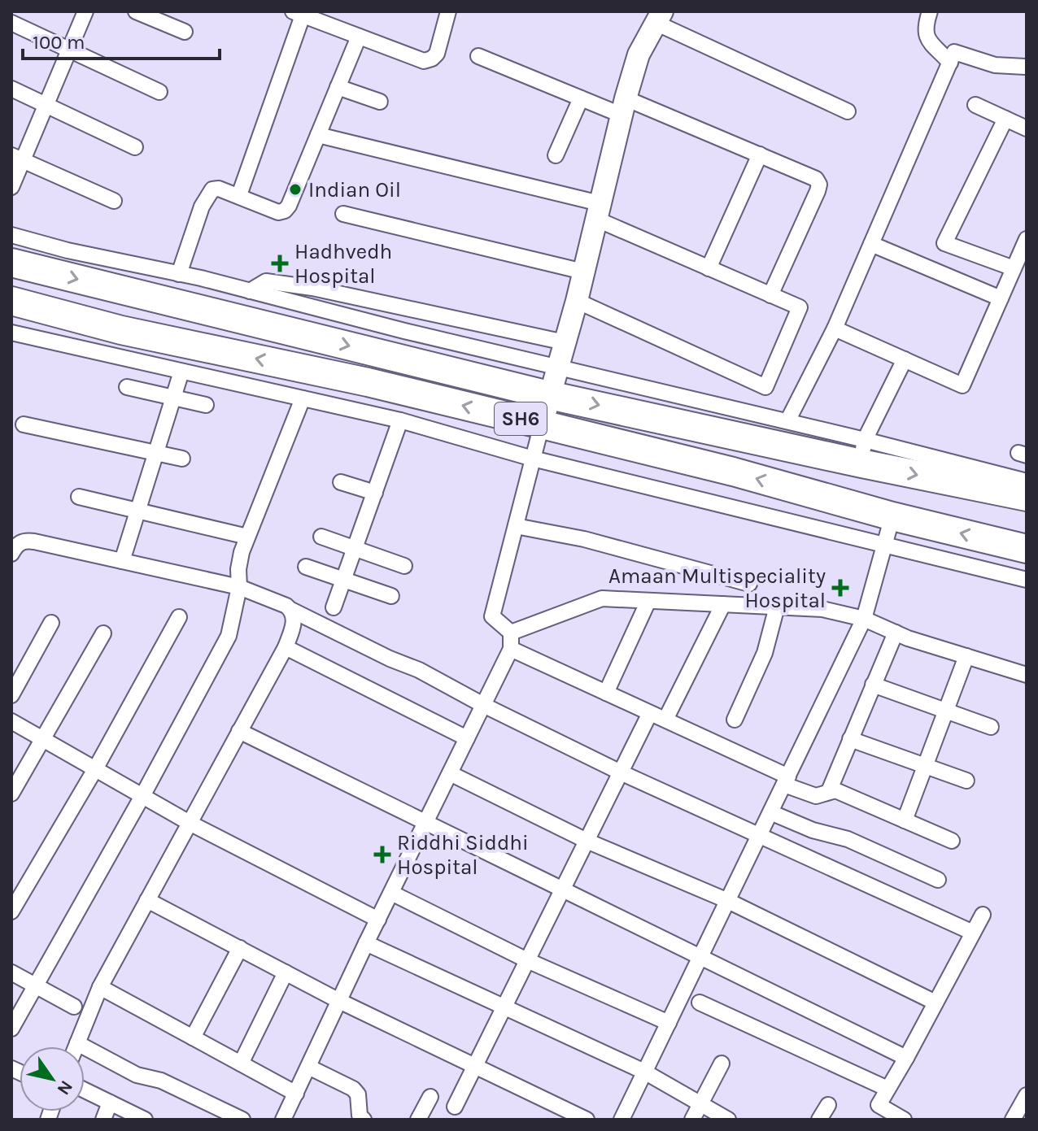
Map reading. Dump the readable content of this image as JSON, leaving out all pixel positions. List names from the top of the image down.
{
  "streets": {
    "highway": ["SH6"]
  },
  "places": {
    "other": ["Indian Oil"],
    "health": ["Hadhvedh Hospital", "Amaan Multispeciality Hospital", "Riddhi Siddhi Hospital"]
  },
  "scale_bar": "100 m",
  "north": "bottom right"
}
